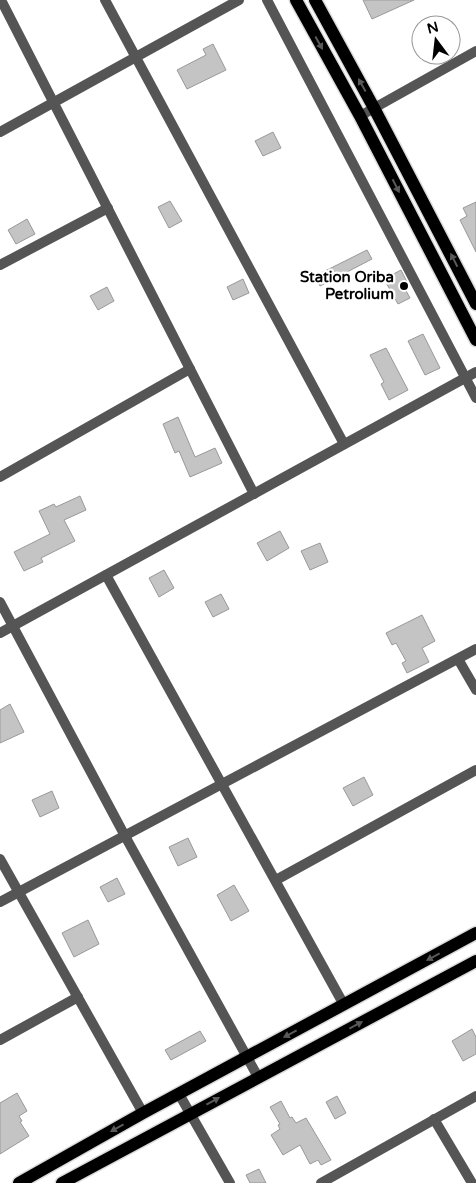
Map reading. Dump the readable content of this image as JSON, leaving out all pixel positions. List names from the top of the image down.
{
  "places": ["Station Oriba Petrolium"],
  "north": "top"
}
